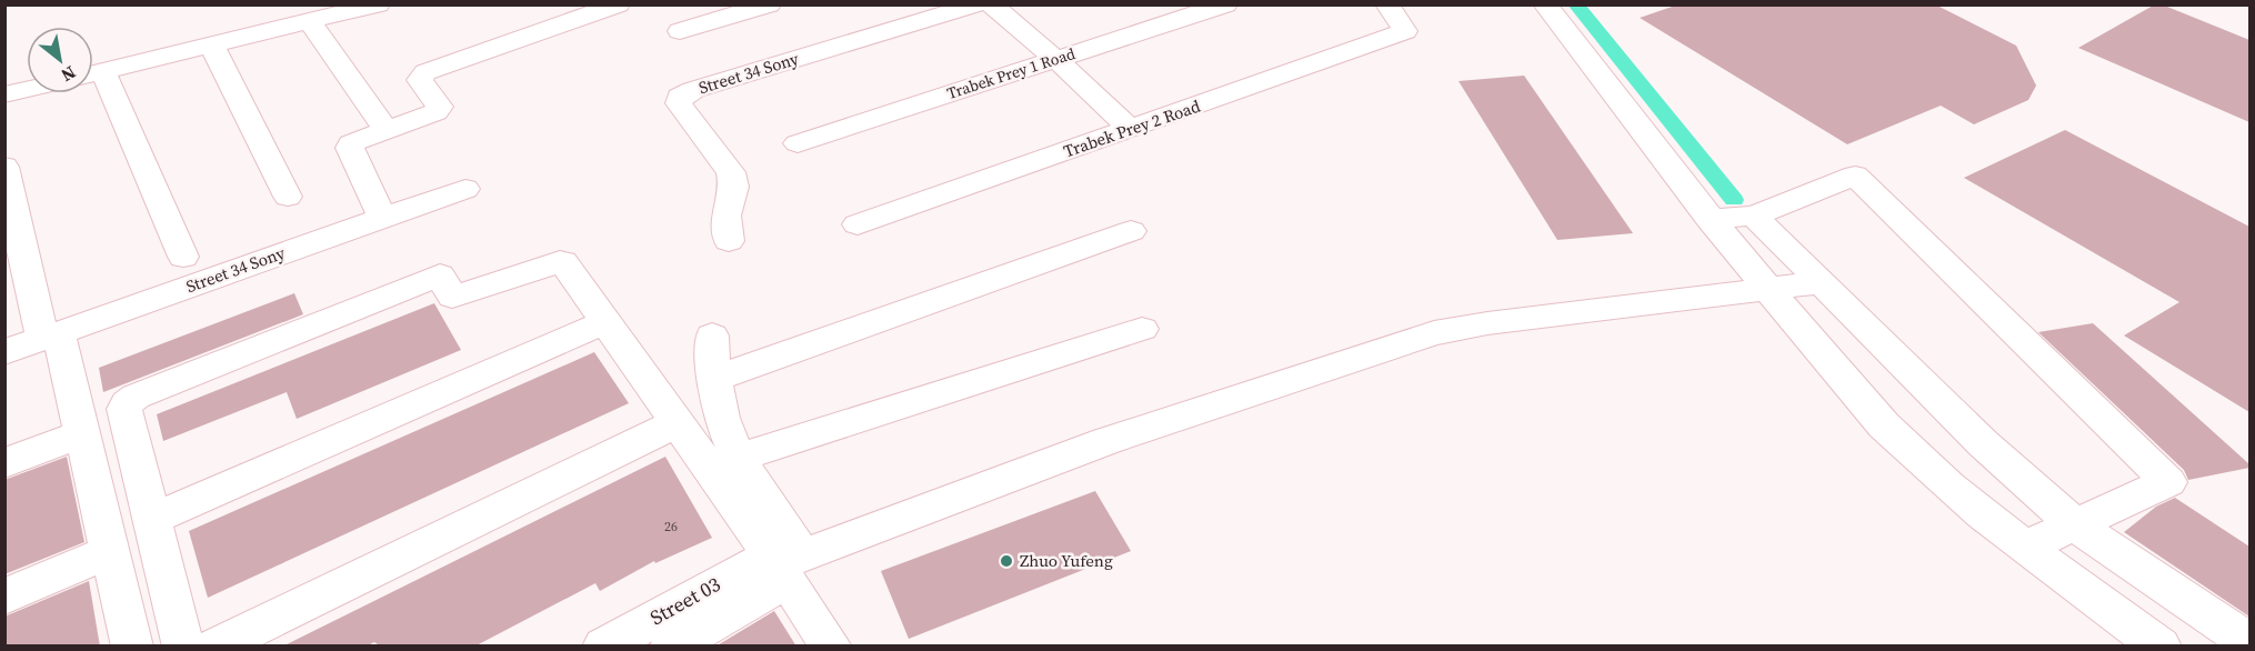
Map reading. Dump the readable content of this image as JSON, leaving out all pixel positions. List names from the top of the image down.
{
  "streets": {
    "street": [
      "Street 34 Sony",
      "Trabek Prey 1 Road",
      "Trabek Prey 2 Road",
      "Street 03"
    ]
  },
  "places": ["Zhuo Yufeng"],
  "house_numbers": ["26"],
  "north": "bottom right"
}
